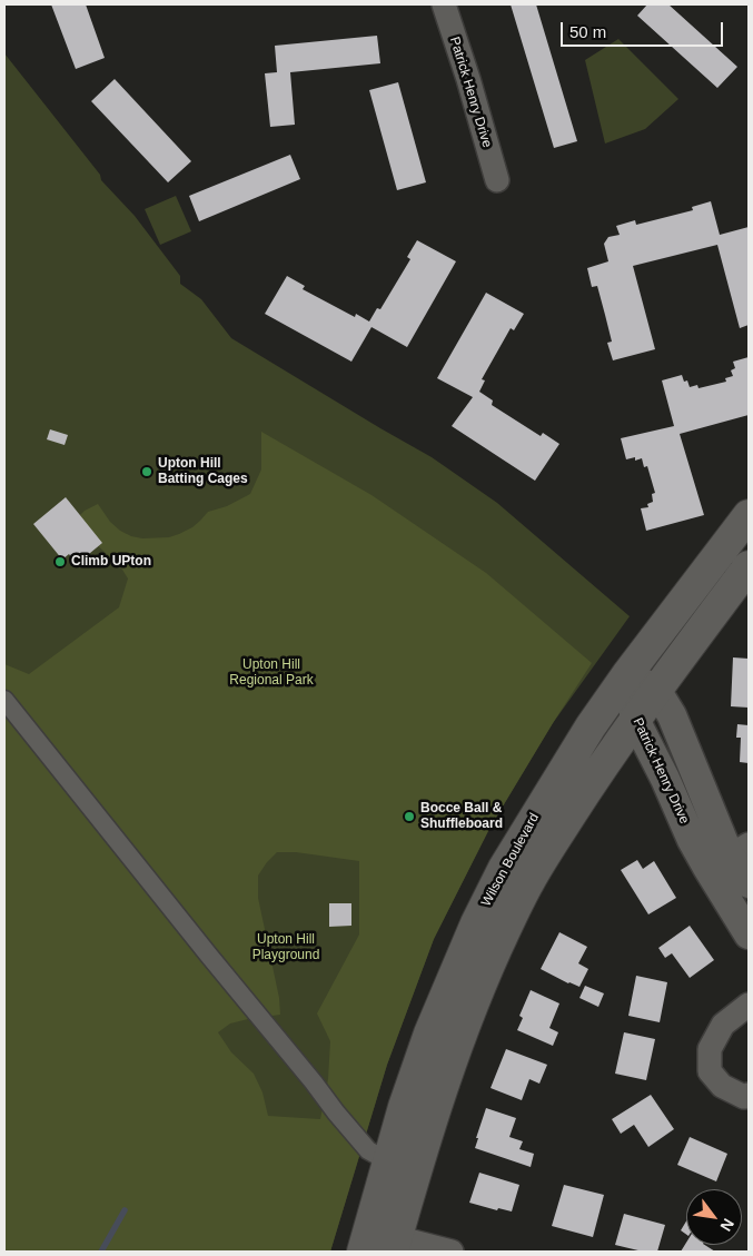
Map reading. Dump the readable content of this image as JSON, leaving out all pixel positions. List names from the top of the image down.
{
  "streets": {
    "main road": ["Wilson Boulevard"],
    "street": ["Patrick Henry Drive"]
  },
  "crossings": [
    ["Patrick Henry Drive", "Wilson Boulevard"]
  ],
  "parks": ["Upton Hill Regional Park", "Upton Hill Playground"],
  "places": ["Upton Hill Batting Cages", "Climb UPton", "Bocce Ball & Shuffleboard"],
  "scale_bar": "50 m",
  "north": "bottom right"
}
